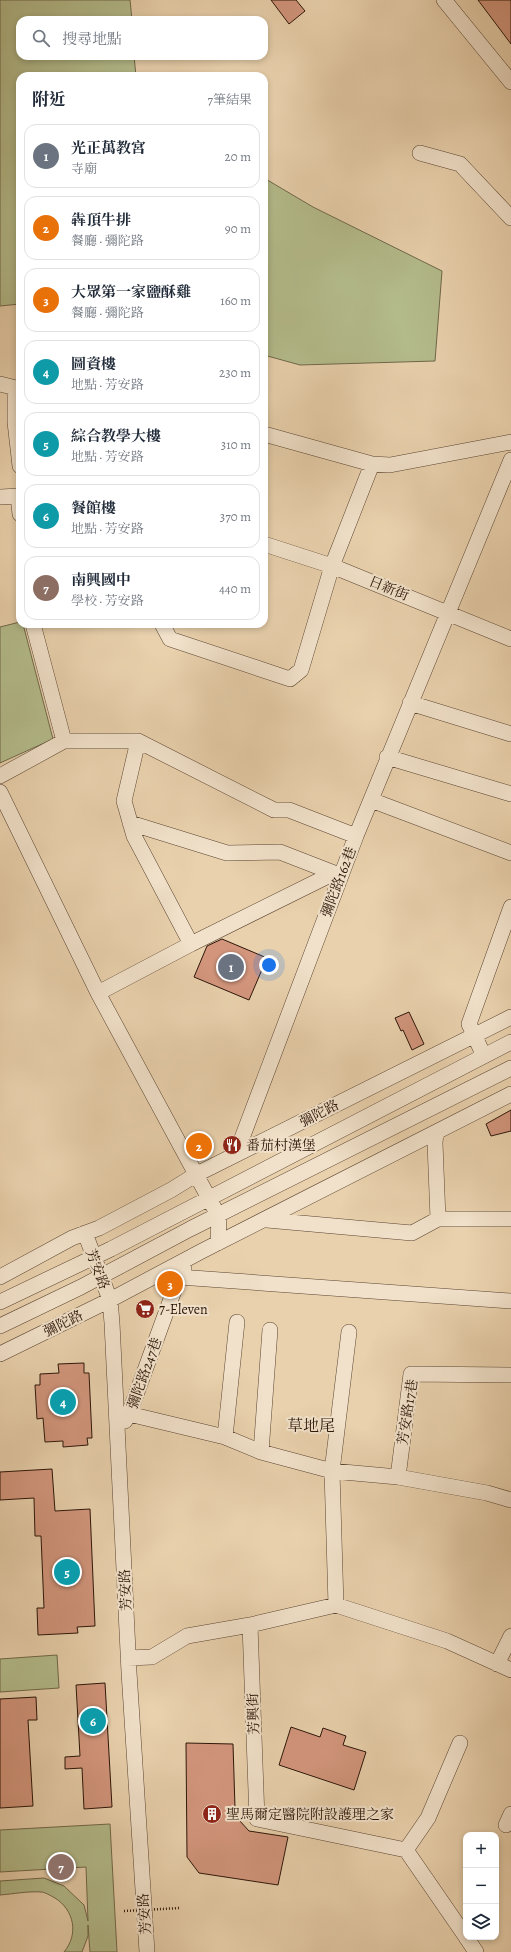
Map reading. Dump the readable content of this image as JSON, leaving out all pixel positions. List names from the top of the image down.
{
  "streets": {
    "street": [
      "日新街",
      "彌陀路162巷",
      "彌陀路",
      "芳安路",
      "彌陀路247巷",
      "芳安路17巷",
      "芳興街"
    ]
  },
  "crossings": [
    ["日新街", "彌陀路162巷"],
    ["彌陀路162巷", "彌陀路"],
    ["彌陀路", "芳安路"],
    ["彌陀路", "彌陀路247巷"],
    ["芳安路", "彌陀路247巷"]
  ],
  "districts": ["草地尾"],
  "places": {
    "restaurant": ["番茄村漢堡"],
    "supermarket": ["7-Eleven"],
    "building": ["聖馬爾定醫院附設護理之家"]
  },
  "page": {
    "search": "搜尋地點",
    "heading": ["附近", "7筆結果"],
    "list": [
      {
        "mark": "1",
        "name": "光正萬教宮",
        "note": "寺廟",
        "value": "20 m"
      },
      {
        "mark": "2",
        "name": "犇頂牛排",
        "note": "餐廳 · 彌陀路",
        "value": "90 m"
      },
      {
        "mark": "3",
        "name": "大眾第一家鹽酥雞",
        "note": "餐廳 · 彌陀路",
        "value": "160 m"
      },
      {
        "mark": "4",
        "name": "圖資樓",
        "note": "地點 · 芳安路",
        "value": "230 m"
      },
      {
        "mark": "5",
        "name": "綜合教學大樓",
        "note": "地點 · 芳安路",
        "value": "310 m"
      },
      {
        "mark": "6",
        "name": "餐館樓",
        "note": "地點 · 芳安路",
        "value": "370 m"
      },
      {
        "mark": "7",
        "name": "南興國中",
        "note": "學校 · 芳安路",
        "value": "440 m"
      }
    ],
    "pins": [
      "1",
      "2",
      "3",
      "4",
      "5",
      "6",
      "7"
    ],
    "map_buttons": ["+", "−"]
  }
}
